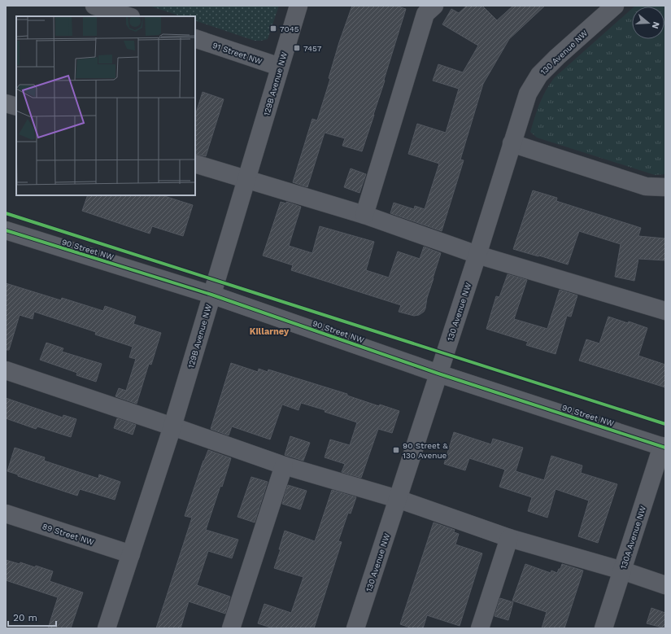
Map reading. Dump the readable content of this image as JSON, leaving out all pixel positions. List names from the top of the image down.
{
  "streets": {
    "street": [
      "130 Avenue NW",
      "91 Street NW",
      "129B Avenue NW",
      "90 Street NW",
      "89 Street NW",
      "130A Avenue NW"
    ]
  },
  "crossings": [
    ["130 Avenue NW", "90 Street NW"],
    ["91 Street NW", "129B Avenue NW"],
    ["129B Avenue NW", "90 Street NW"],
    ["129B Avenue NW", "89 Street NW"],
    ["90 Street NW", "130A Avenue NW"]
  ],
  "districts": ["Killarney"],
  "places": {
    "transit": ["7045", "7457", "90 Street & 130 Avenue"]
  },
  "scale_bar": "20 m",
  "north": "right"
}
